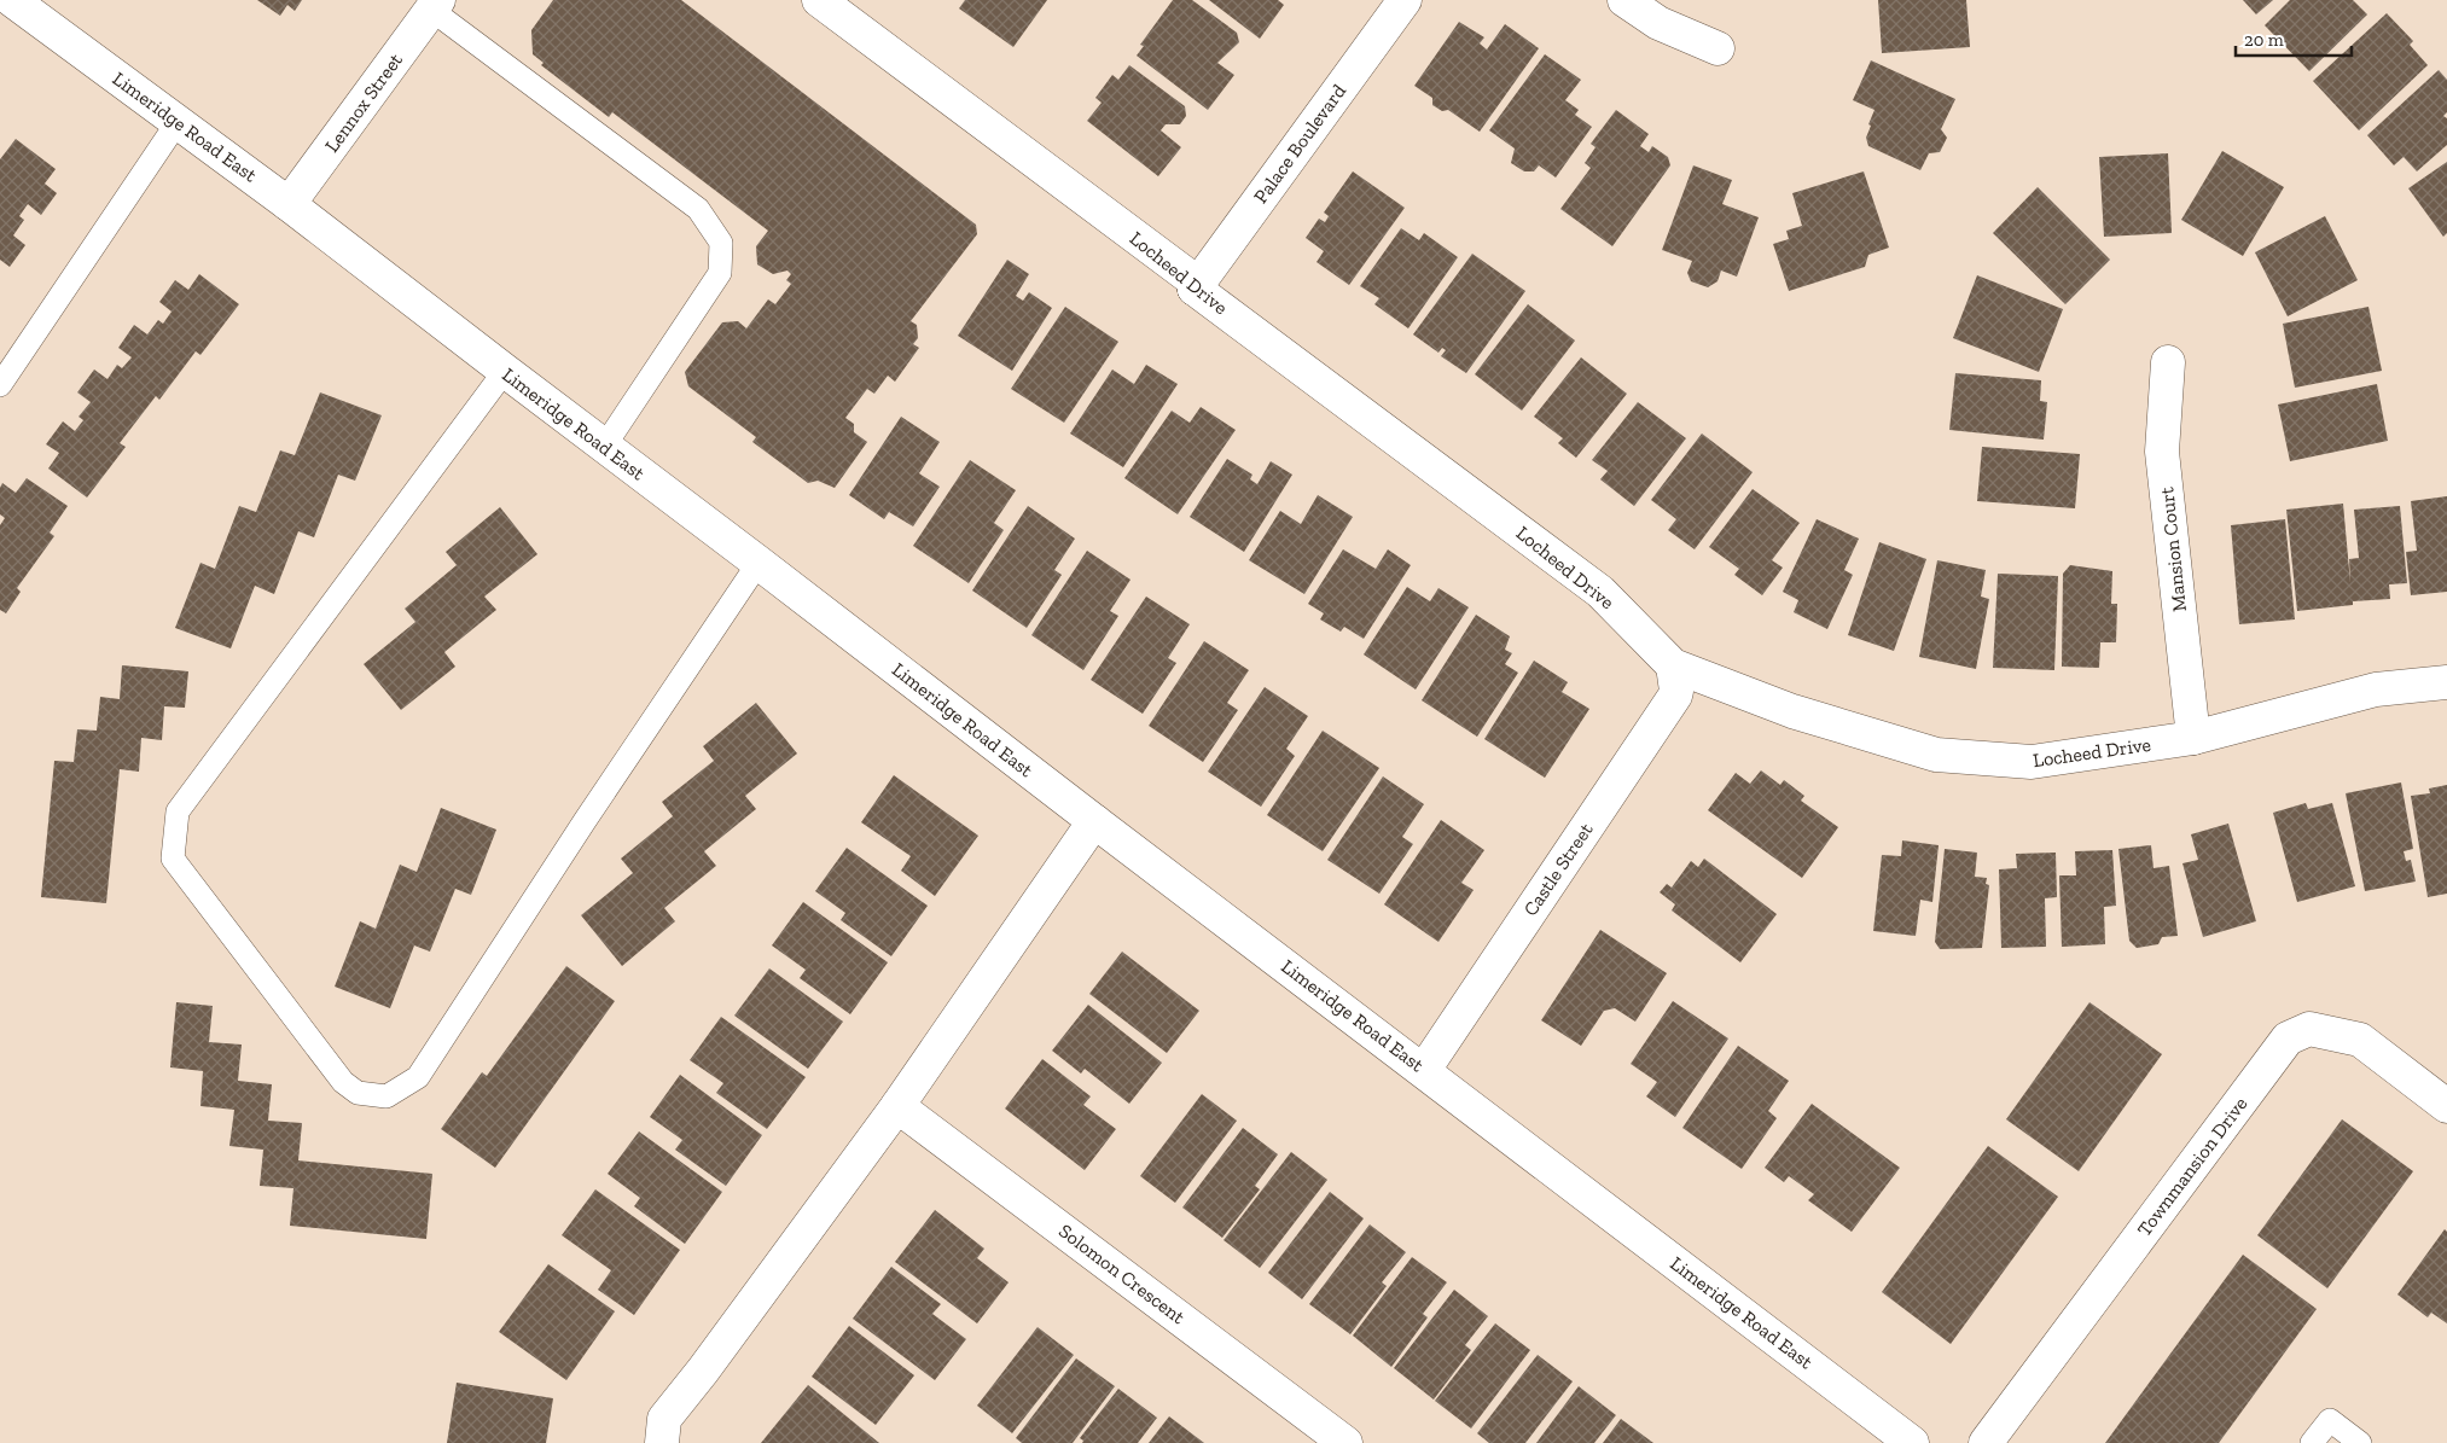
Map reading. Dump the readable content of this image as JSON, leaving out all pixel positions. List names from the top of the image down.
{
  "streets": {
    "street": [
      "Lennox Street",
      "Limeridge Road East",
      "Palace Boulevard",
      "Locheed Drive",
      "Mansion Court",
      "Castle Street",
      "Townmansion Drive",
      "Solomon Crescent"
    ]
  },
  "crossings": [
    ["Lennox Street", "Limeridge Road East"],
    ["Limeridge Road East", "Castle Street"],
    ["Palace Boulevard", "Locheed Drive"],
    ["Locheed Drive", "Mansion Court"],
    ["Locheed Drive", "Castle Street"]
  ],
  "scale_bar": "20 m"
}
